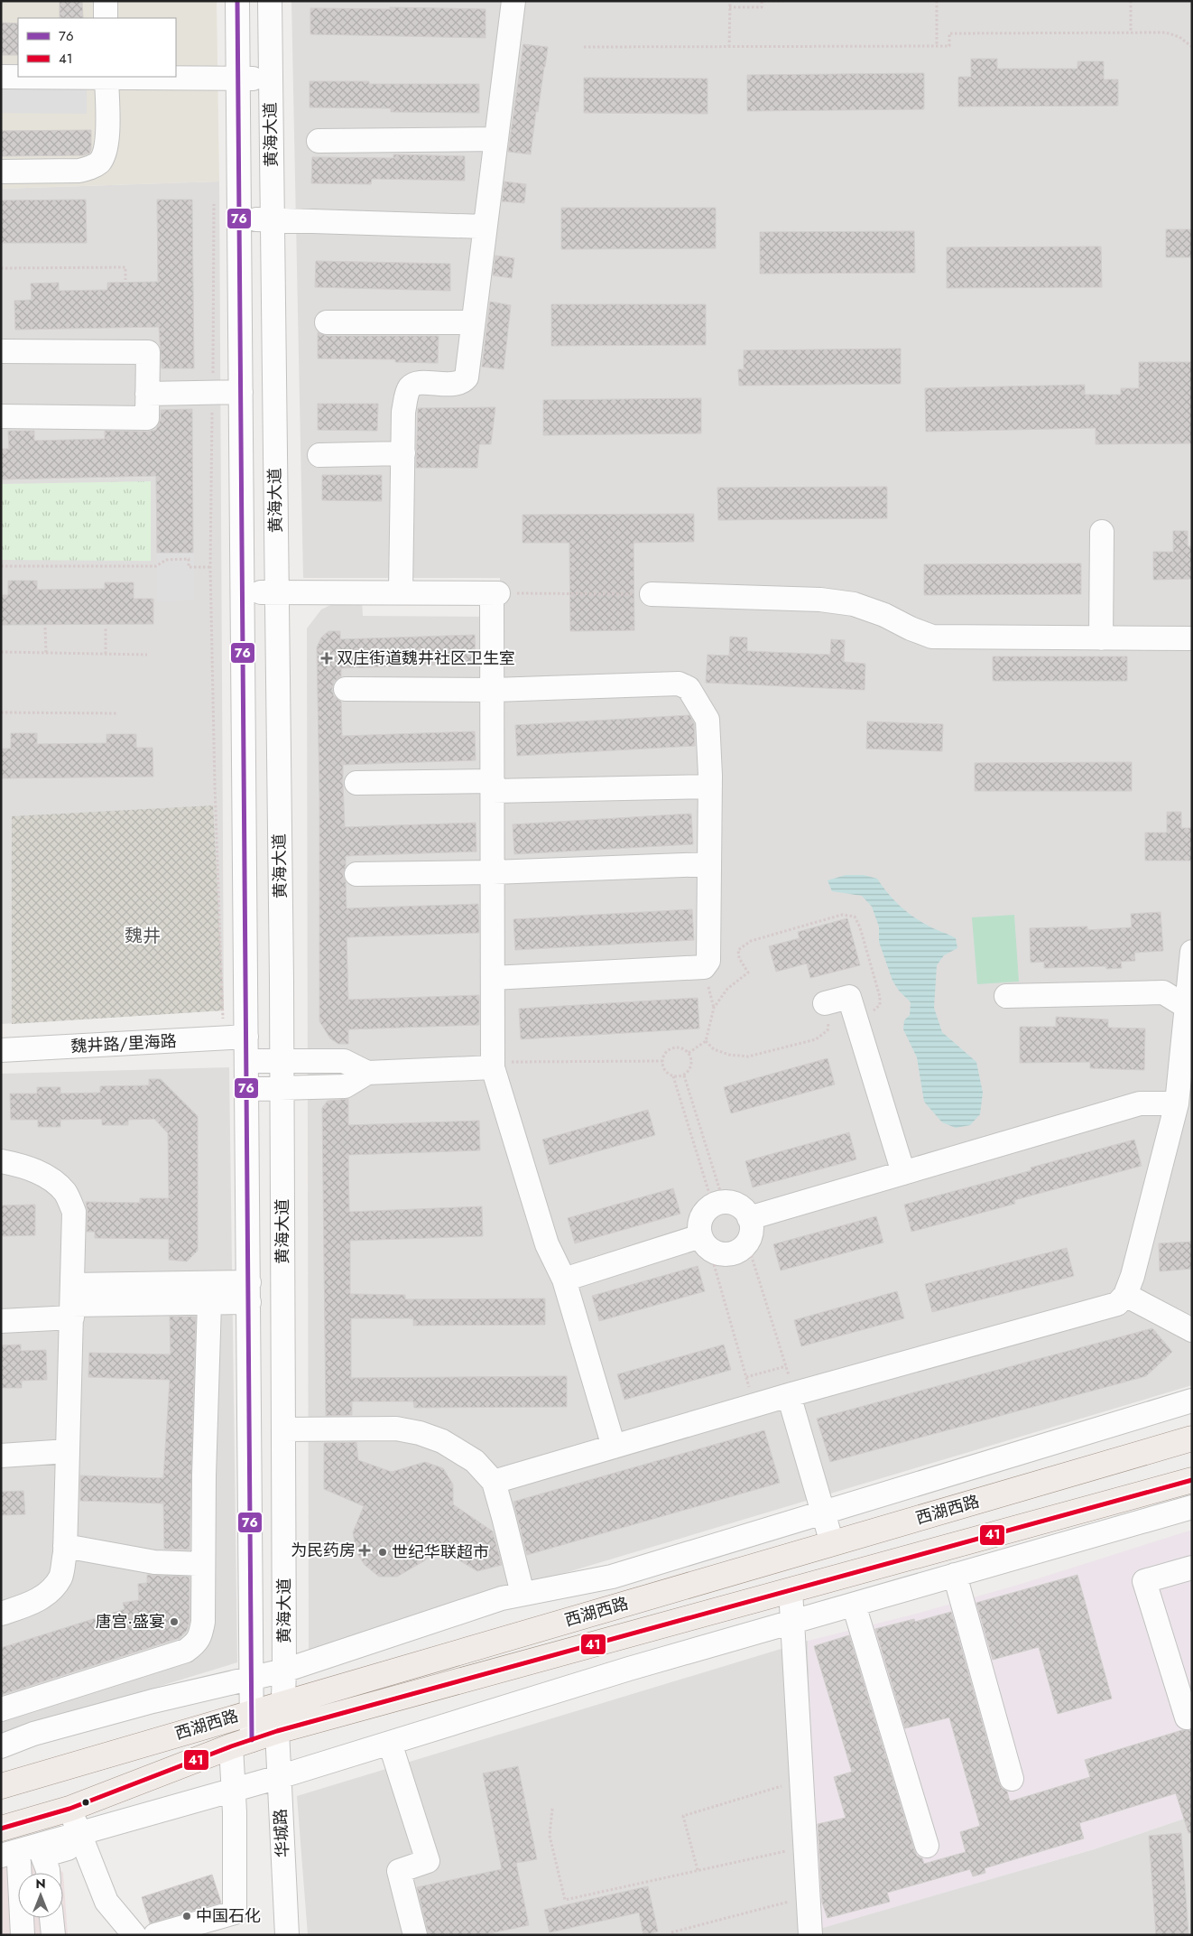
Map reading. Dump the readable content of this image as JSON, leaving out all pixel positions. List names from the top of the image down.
{
  "streets": {
    "main road": ["西湖西路"],
    "street": ["黄海大道", "魏井路/里海路", "华城路"]
  },
  "crossings": [
    ["黄海大道", "魏井路/里海路"],
    ["黄海大道", "西湖西路"],
    ["黄海大道", "华城路"],
    ["西湖西路", "华城路"]
  ],
  "districts": ["魏井"],
  "places": {
    "health": ["双庄街道魏井社区卫生室", "为民药房"],
    "other": ["世纪华联超市", "唐宫·盛宴", "中国石化"]
  },
  "lines": ["transit line 76", "transit line 41"],
  "legend": ["76", "41"],
  "north": "top"
}
